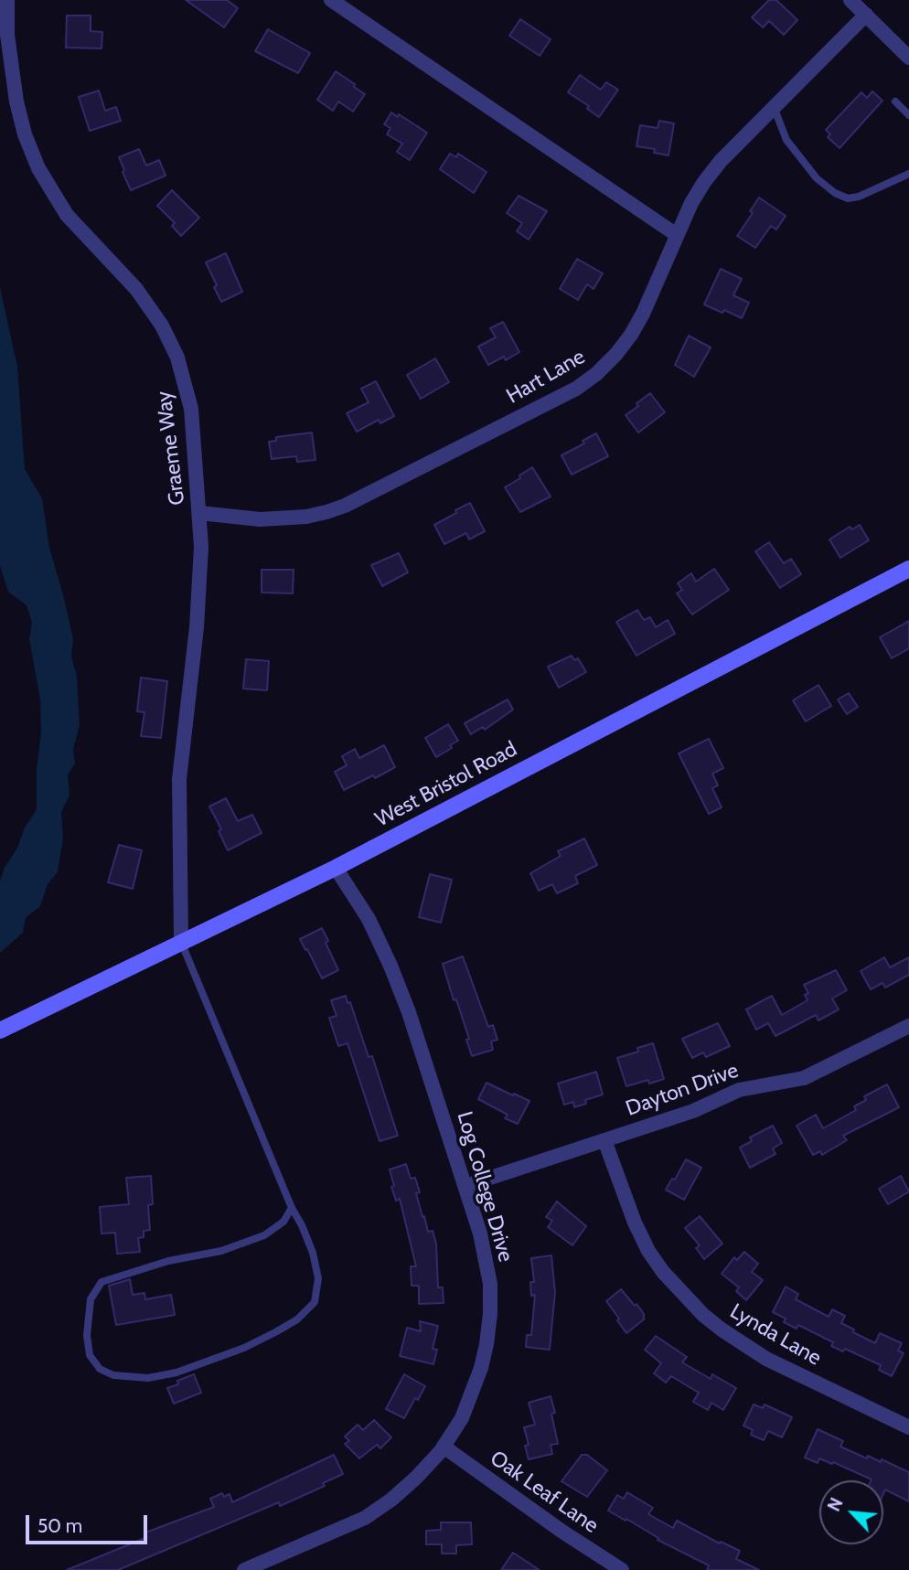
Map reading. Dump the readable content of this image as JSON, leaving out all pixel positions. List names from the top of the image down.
{
  "streets": {
    "main road": ["West Bristol Road"],
    "street": [
      "Hart Lane",
      "Graeme Way",
      "Dayton Drive",
      "Log College Drive",
      "Lynda Lane",
      "Oak Leaf Lane"
    ]
  },
  "crossings": [
    ["Hart Lane", "Graeme Way"],
    ["Graeme Way", "West Bristol Road"],
    ["West Bristol Road", "Log College Drive"],
    ["Dayton Drive", "Log College Drive"],
    ["Dayton Drive", "Lynda Lane"],
    ["Log College Drive", "Oak Leaf Lane"]
  ],
  "scale_bar": "50 m",
  "north": "top left"
}
